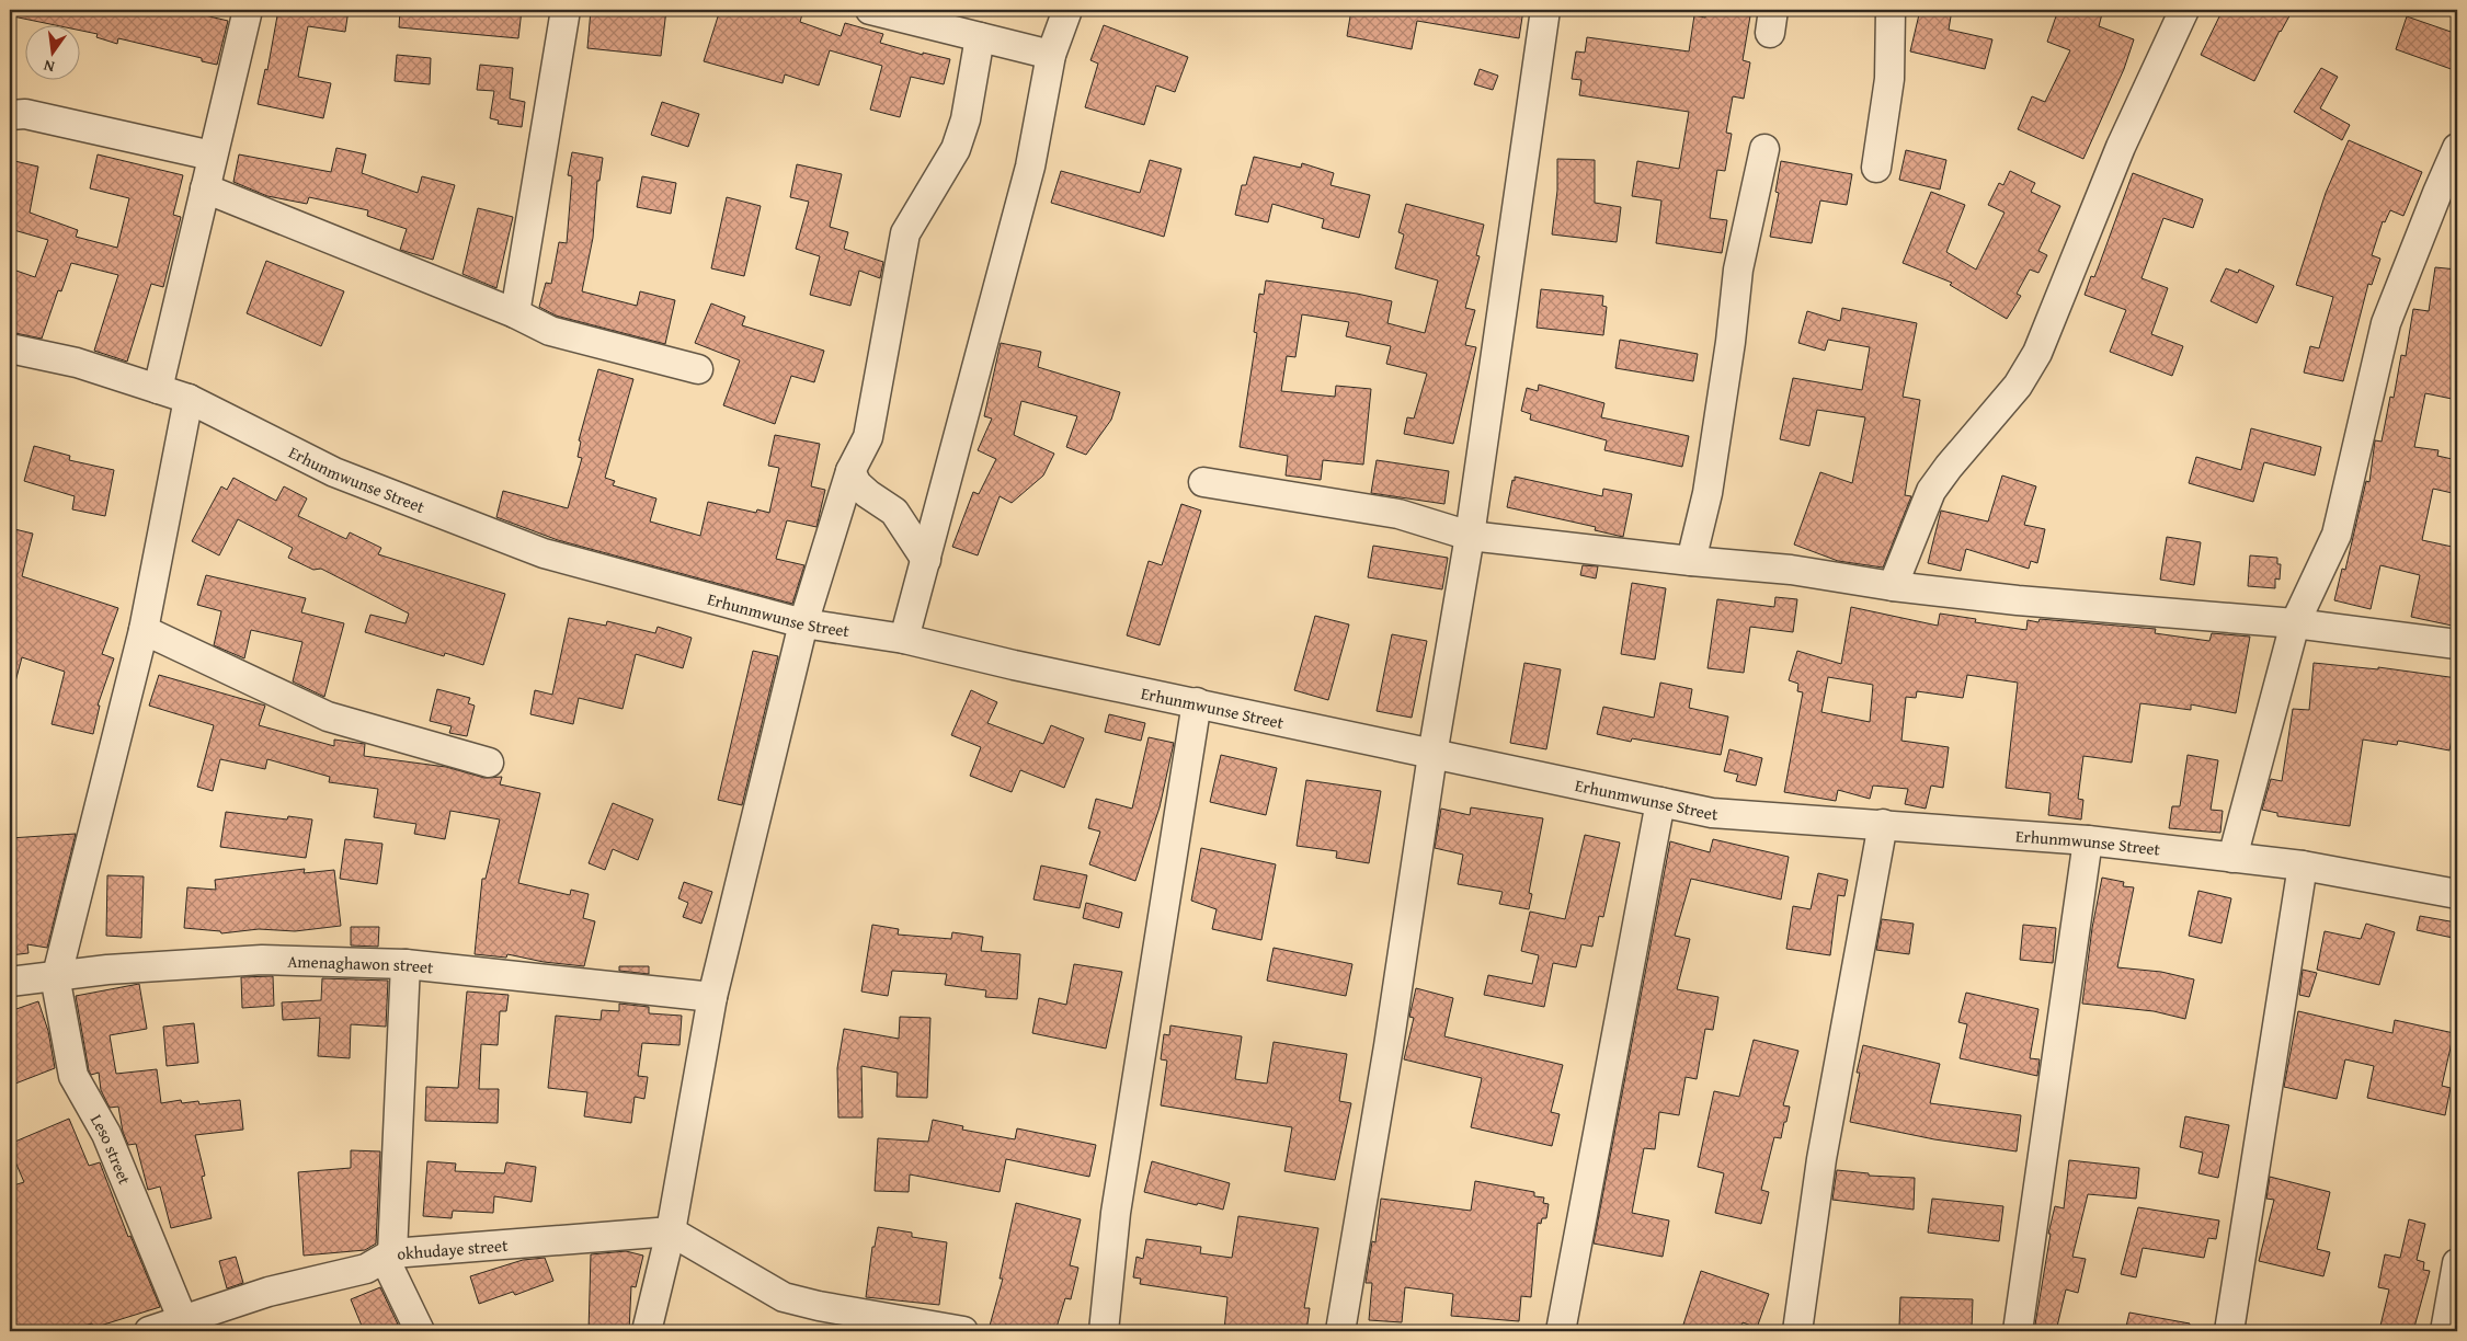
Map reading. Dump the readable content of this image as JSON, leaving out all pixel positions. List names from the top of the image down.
{
  "streets": {
    "street": [
      "Erhunmwunse Street",
      "Amenaghawon street",
      "Leso street",
      "okhudaye street"
    ]
  },
  "crossings": [
    ["Amenaghawon street", "Leso street"],
    ["Leso street", "okhudaye street"]
  ],
  "north": "bottom"
}
